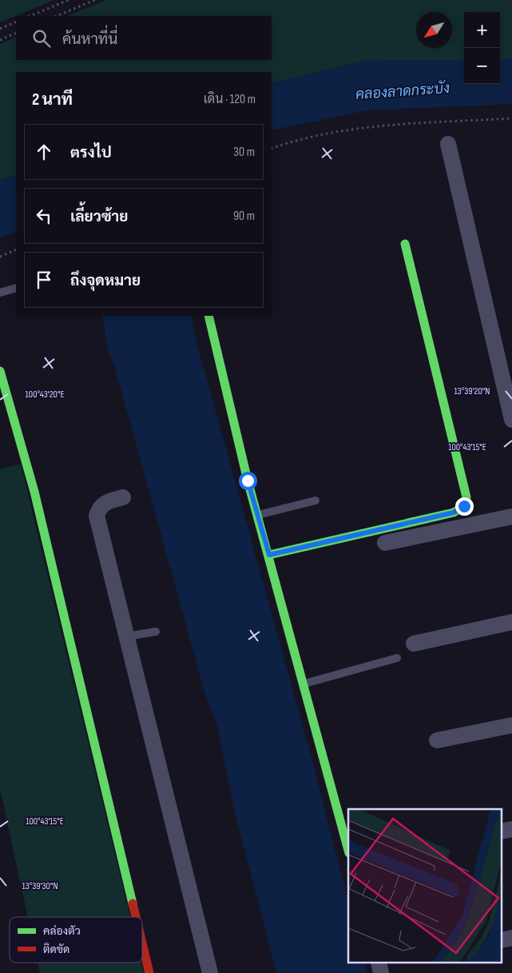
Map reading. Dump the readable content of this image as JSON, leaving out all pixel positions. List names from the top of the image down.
{
  "water": ["คลองลาดกระบัง"],
  "legend": ["คล่องตัว", "ติดขัด"],
  "north": "bottom left",
  "page": {
    "map_buttons": ["+", "−"],
    "search": "ค้นหาที่นี่",
    "heading": ["2 นาที", "เดิน · 120 m"],
    "list": [
      ["ตรงไป", "30 m"],
      ["เลี้ยวซ้าย", "90 m"],
      "ถึงจุดหมาย"
    ]
  },
  "coordinates": [
    "13°39'20\"N",
    "100°43'20\"E",
    "100°43'15\"E",
    "13°39'30\"N"
  ]
}
